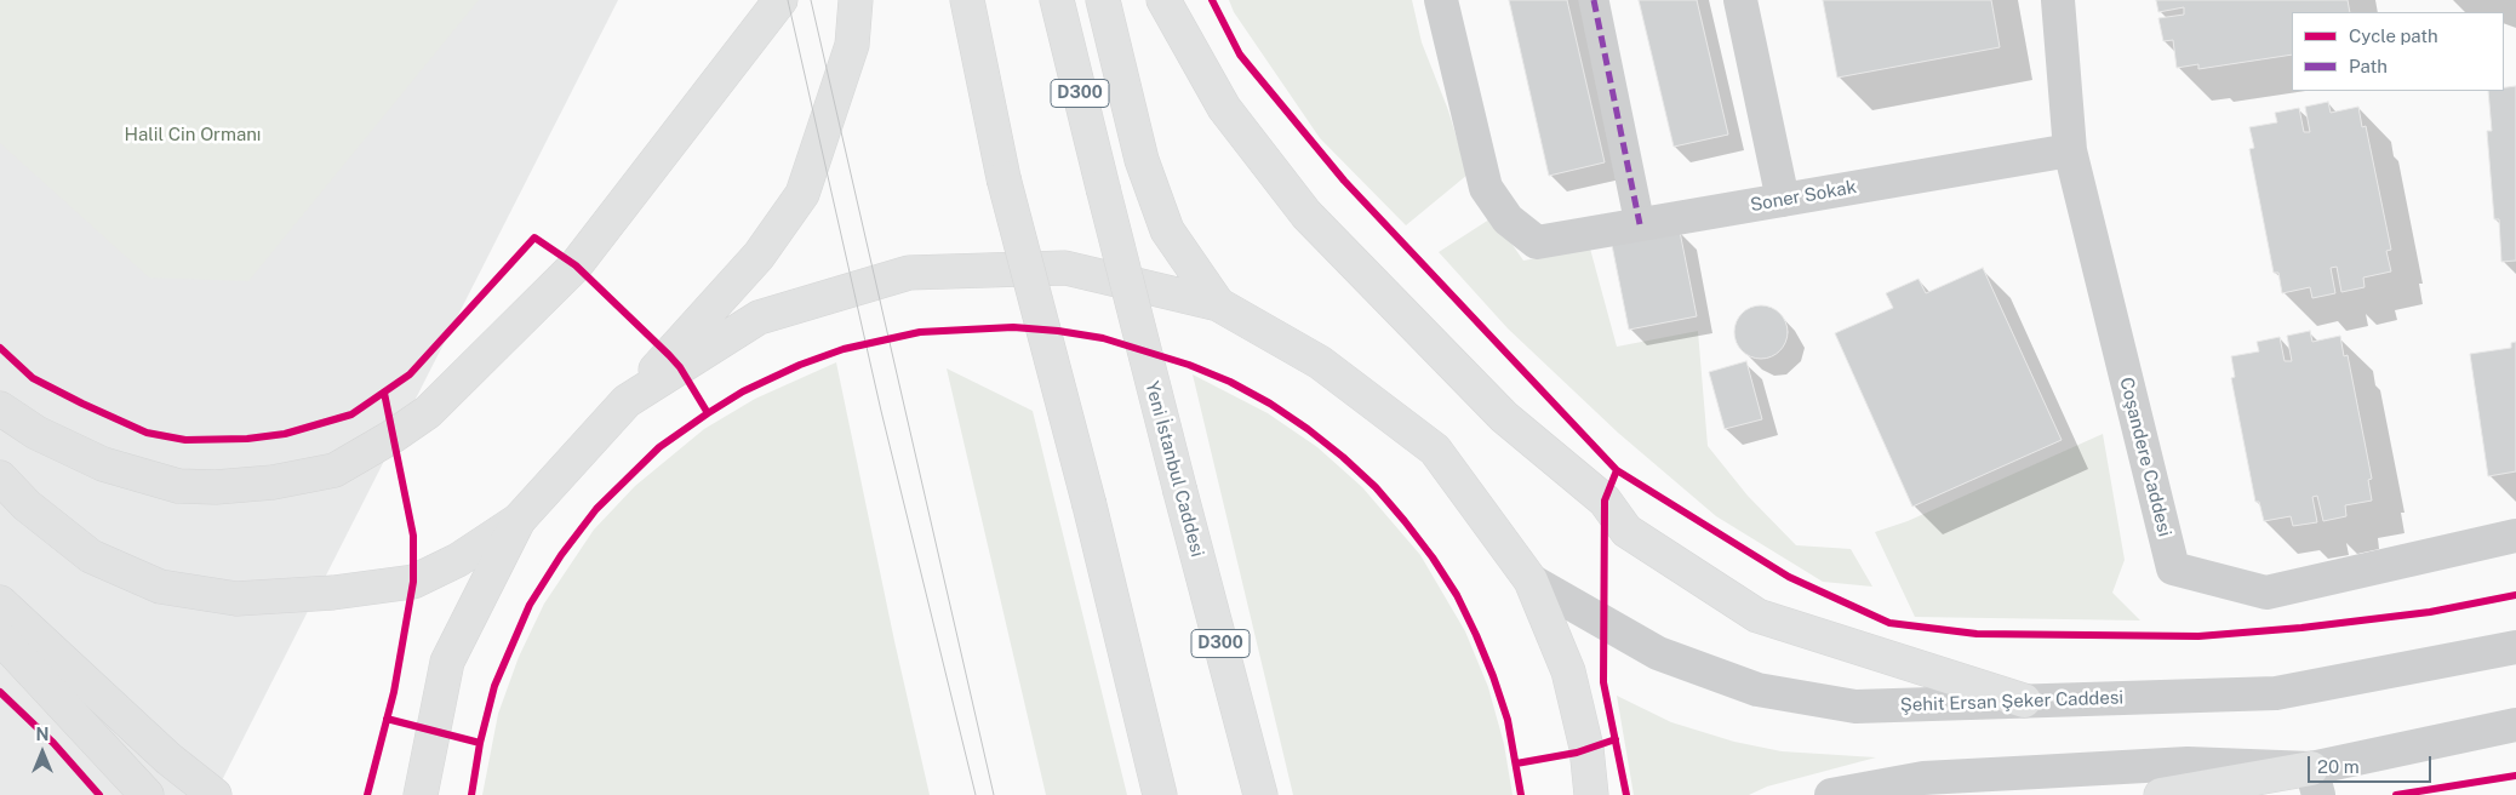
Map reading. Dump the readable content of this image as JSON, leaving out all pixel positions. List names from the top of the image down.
{
  "streets": {
    "main road": ["D300", "Yeni İstanbul Caddesi"],
    "street": ["Soner Sokak", "Coşandere Caddesi", "Şehit Ersan Şeker Caddesi"]
  },
  "crossings": [
    ["Soner Sokak", "Coşandere Caddesi"]
  ],
  "parks": ["Halil Cin Ormanı"],
  "legend": ["Cycle path", "Path"],
  "scale_bar": "20 m",
  "north": "top"
}
